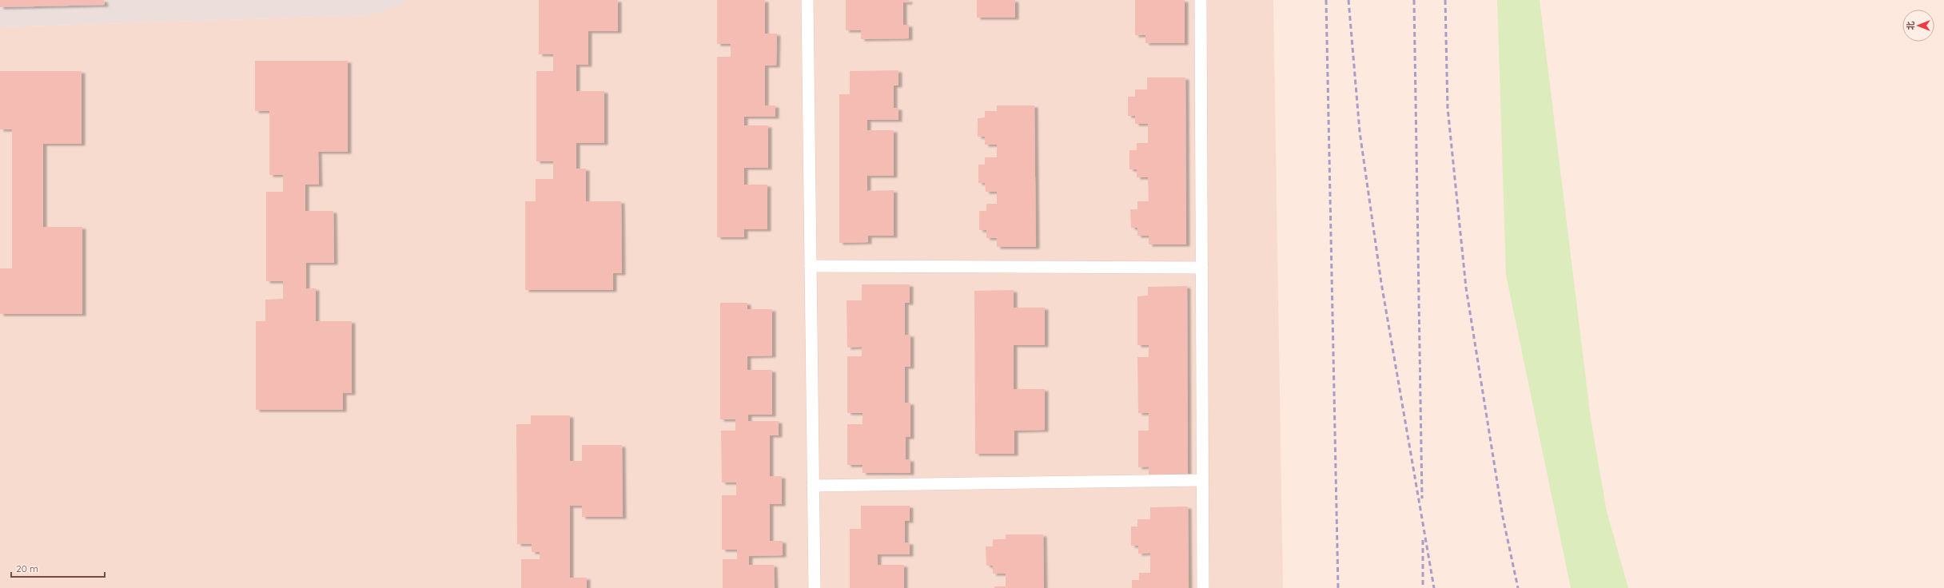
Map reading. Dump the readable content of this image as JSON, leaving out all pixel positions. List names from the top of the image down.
{
  "scale_bar": "20 m",
  "north": "left"
}
